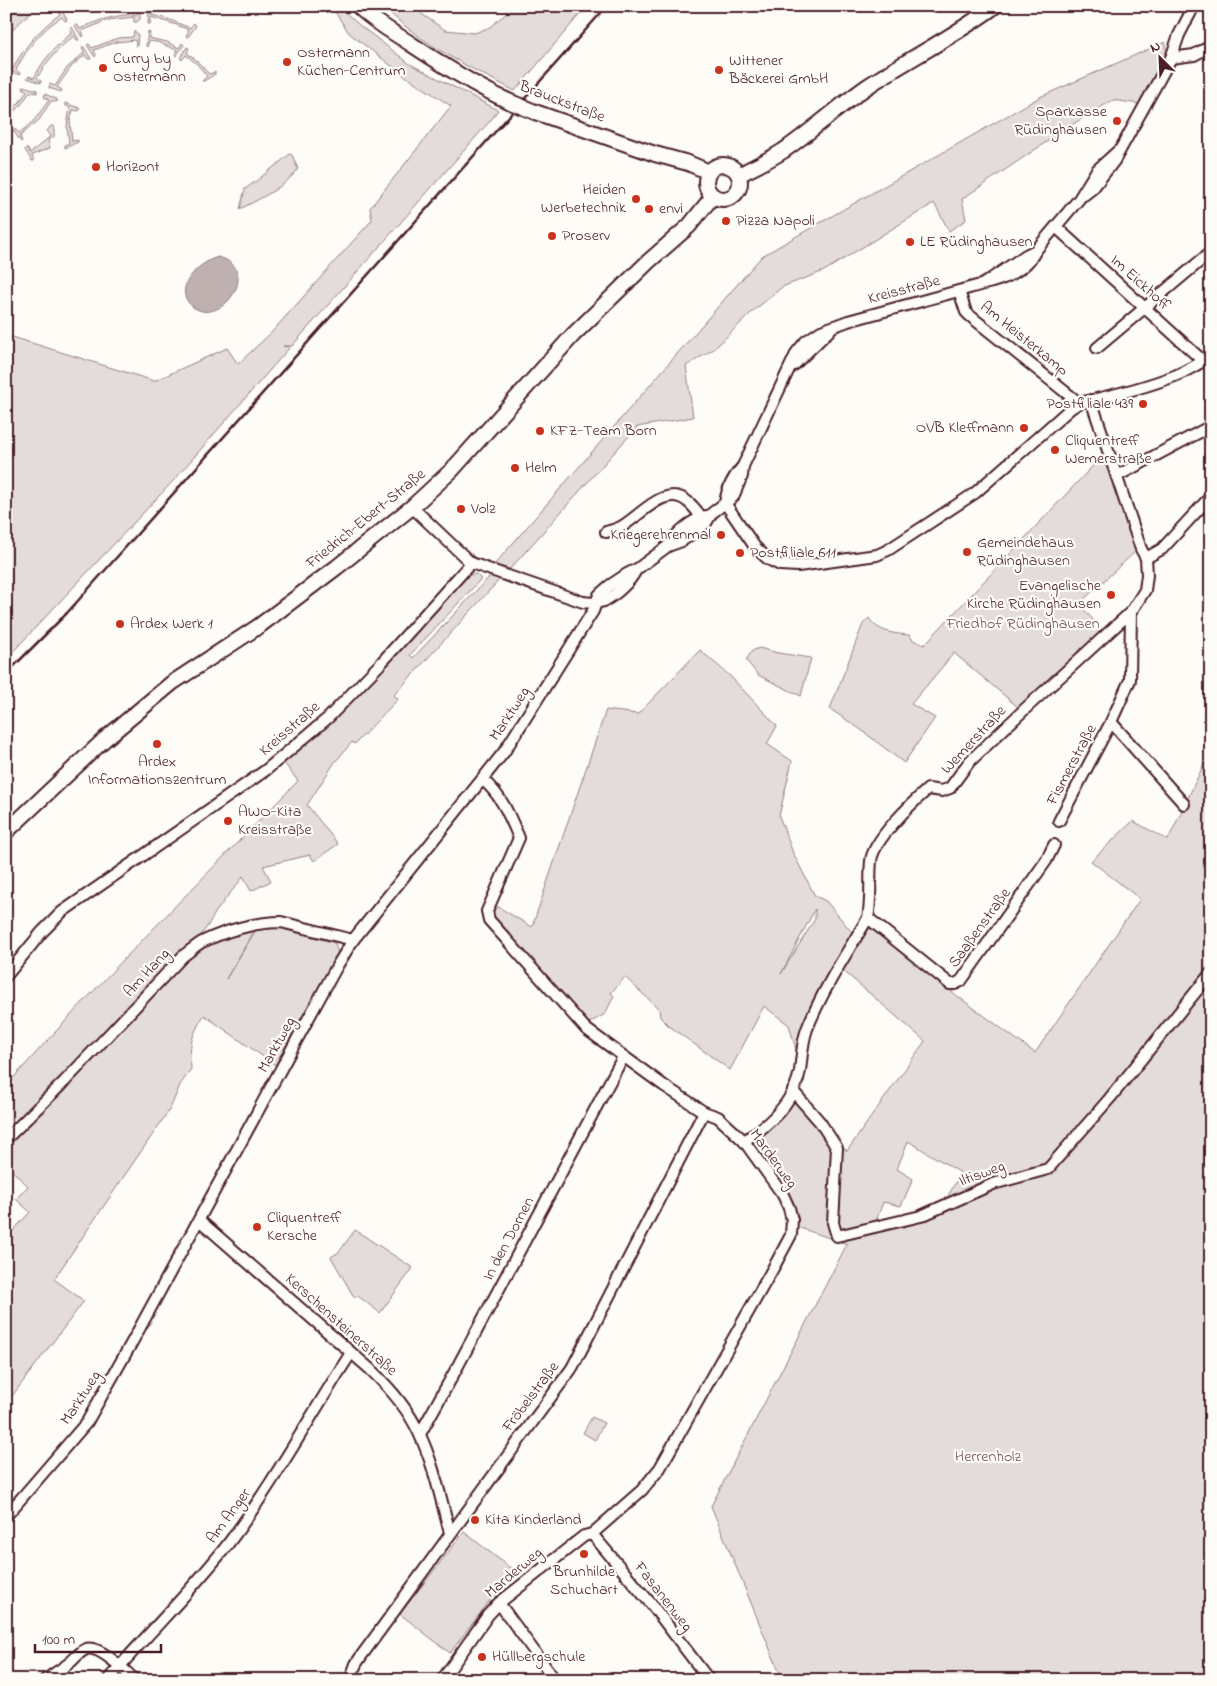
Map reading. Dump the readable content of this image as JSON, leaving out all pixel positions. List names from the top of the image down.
{
  "streets": {
    "street": [
      "Brauckstraße",
      "Im Eickhoff",
      "Kreisstraße",
      "Am Heisterkamp",
      "Friedrich-Ebert-Straße",
      "Marktweg",
      "Wemerstraße",
      "Fismerstraße",
      "Saaßenstraße",
      "Am Hang",
      "Marderweg",
      "Iltisweg",
      "In den Dornen",
      "Kerschensteinerstraße",
      "Fröbelstraße",
      "Am Anger",
      "Fasanenweg"
    ]
  },
  "crossings": [
    ["Brauckstraße", "Friedrich-Ebert-Straße"],
    ["Im Eickhoff", "Kreisstraße"],
    ["Kreisstraße", "Am Heisterkamp"],
    ["Marktweg", "Am Hang"],
    ["Marktweg", "Marderweg"],
    ["Marktweg", "Kerschensteinerstraße"],
    ["Wemerstraße", "Fismerstraße"],
    ["Wemerstraße", "Saaßenstraße"],
    ["Wemerstraße", "Marderweg"],
    ["Wemerstraße", "Iltisweg"],
    ["Marderweg", "In den Dornen"],
    ["Marderweg", "Fröbelstraße"],
    ["Marderweg", "Fasanenweg"],
    ["In den Dornen", "Kerschensteinerstraße"],
    ["Kerschensteinerstraße", "Fröbelstraße"],
    ["Kerschensteinerstraße", "Am Anger"]
  ],
  "parks": ["Friedhof Rüdinghausen", "Herrenholz"],
  "places": [
    "Ostermann Küchen-Centrum",
    "Curry by Ostermann",
    "Wittener Bäckerei GmbH",
    "Sparkasse Rüdinghausen",
    "Horizont",
    "Heiden Werbetechnik",
    "envi",
    "Pizza Napoli",
    "Proserv",
    "LE Rüdinghausen",
    "Postfiliale 439",
    "OVB Kleffmann",
    "KFZ-Team Born",
    "Cliquentreff Wemerstraße",
    "Helm",
    "Volz",
    "Kriegerehrenmal",
    "Gemeindehaus Rüdinghausen",
    "Postfiliale 611",
    "Evangelische Kirche Rüdinghausen",
    "Ardex Werk 1",
    "Ardex Informationszentrum",
    "AWO-Kita Kreisstraße",
    "Cliquentreff Kersche",
    "Kita Kinderland",
    "Brunhilde Schuchart",
    "Hüllbergschule"
  ],
  "scale_bar": "100 m",
  "north": "top left"
}
